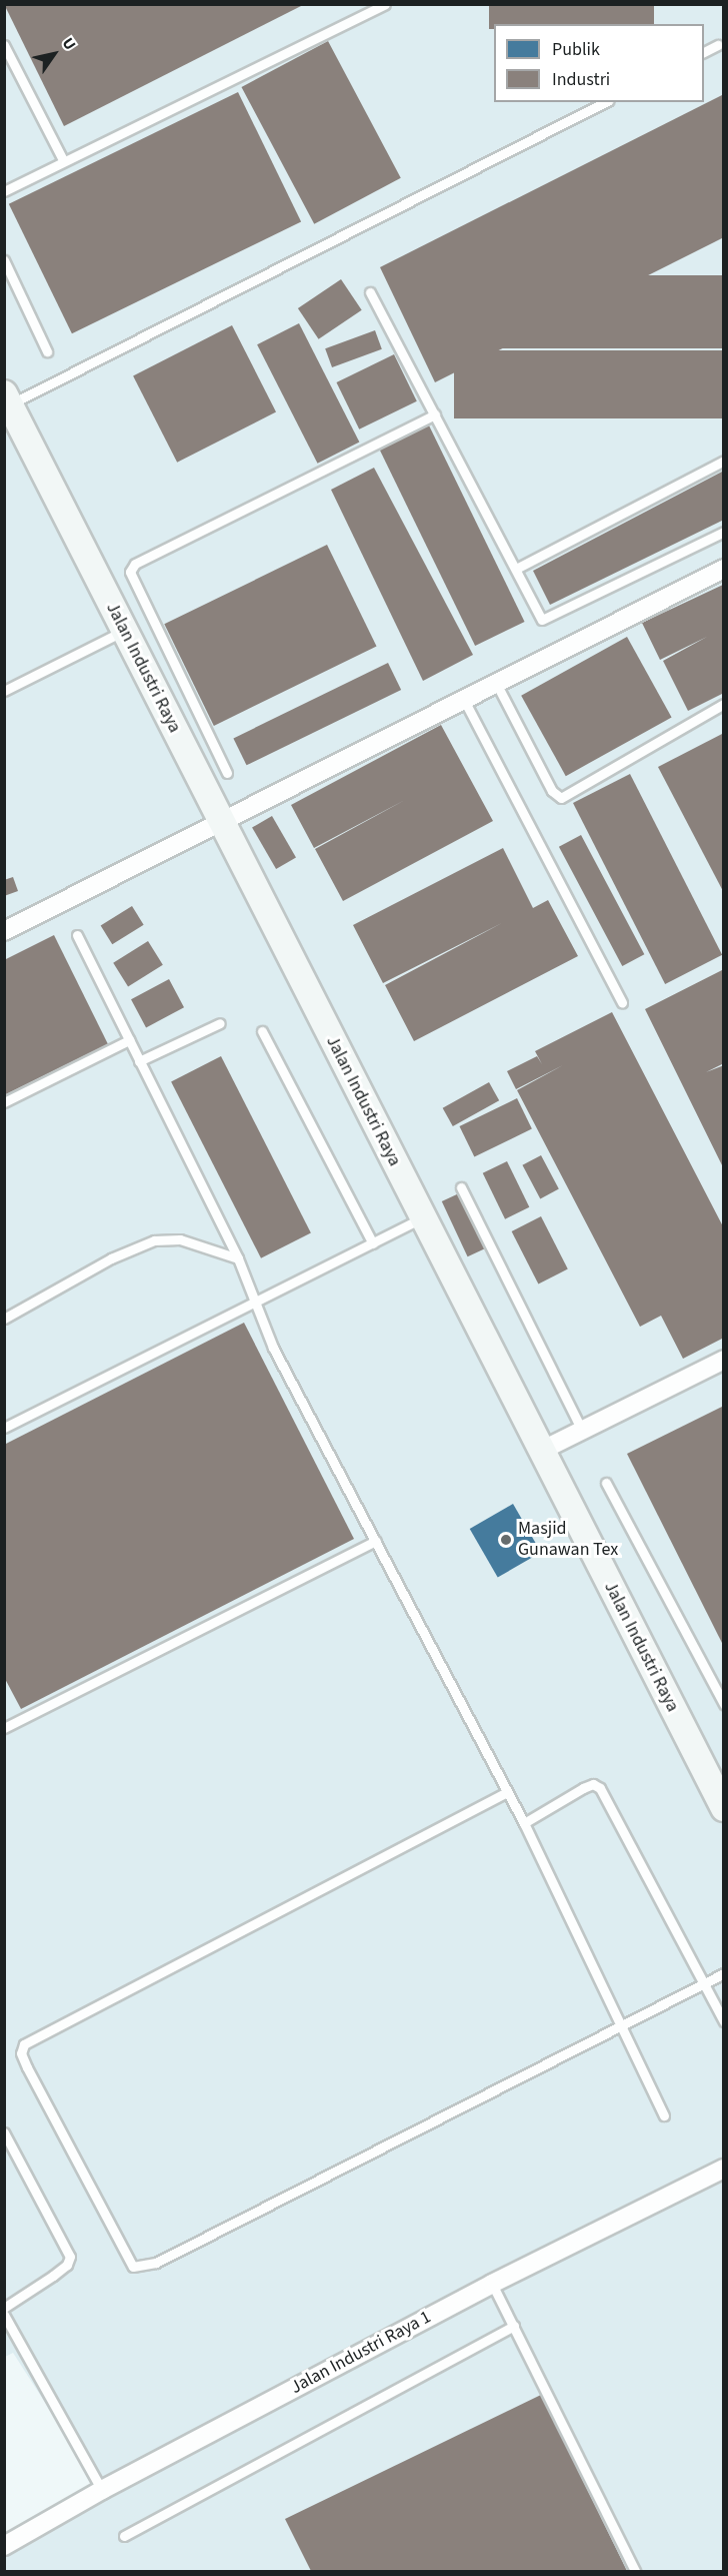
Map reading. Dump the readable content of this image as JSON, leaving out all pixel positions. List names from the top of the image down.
{
  "streets": {
    "street": ["Jalan Industri Raya", "Jalan Industri Raya 1"]
  },
  "places": ["Masjid Gunawan Tex"],
  "legend": ["Publik", "Industri"],
  "north": "top right"
}
